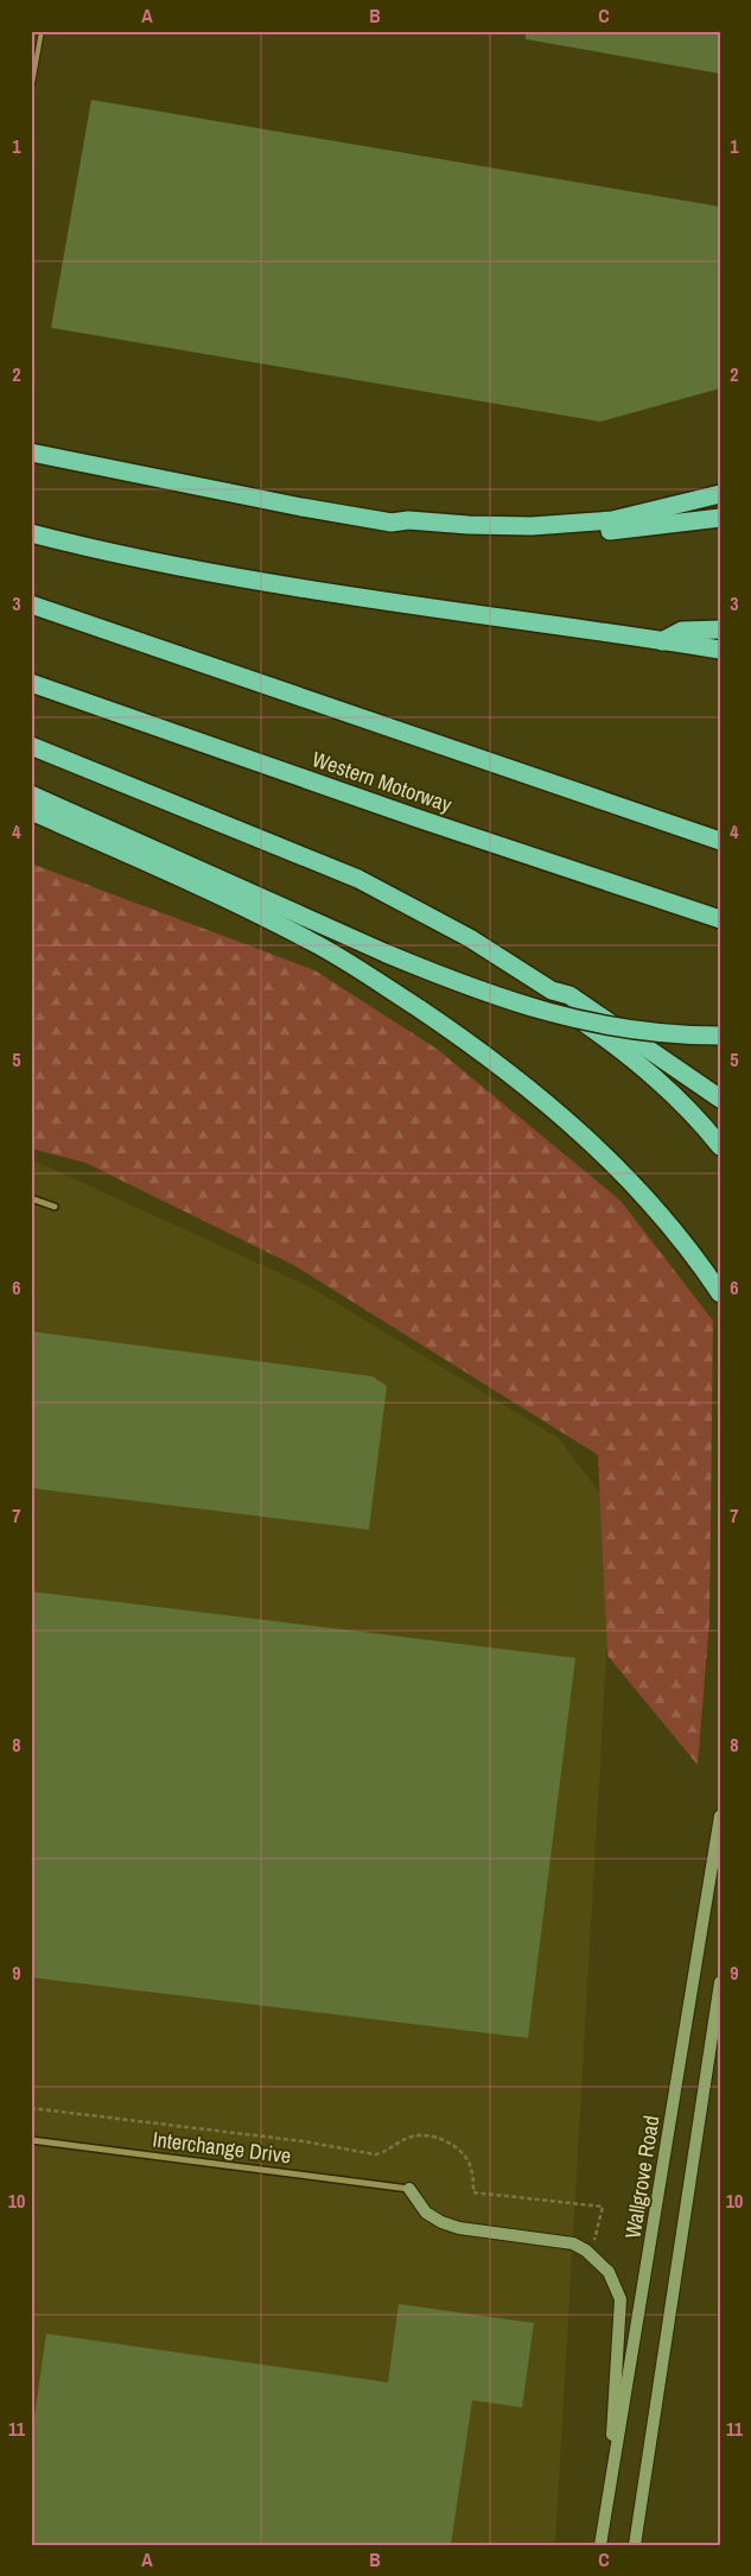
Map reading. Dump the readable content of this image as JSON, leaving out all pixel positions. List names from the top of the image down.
{
  "streets": {
    "highway": ["Western Motorway"],
    "main road": ["Wallgrove Road"],
    "street": ["Interchange Drive"]
  },
  "grid": {
    "columns": ["A", "B", "C"],
    "rows": [
      "1",
      "2",
      "3",
      "4",
      "5",
      "6",
      "7",
      "8",
      "9",
      "10",
      "11"
    ]
  }
}
